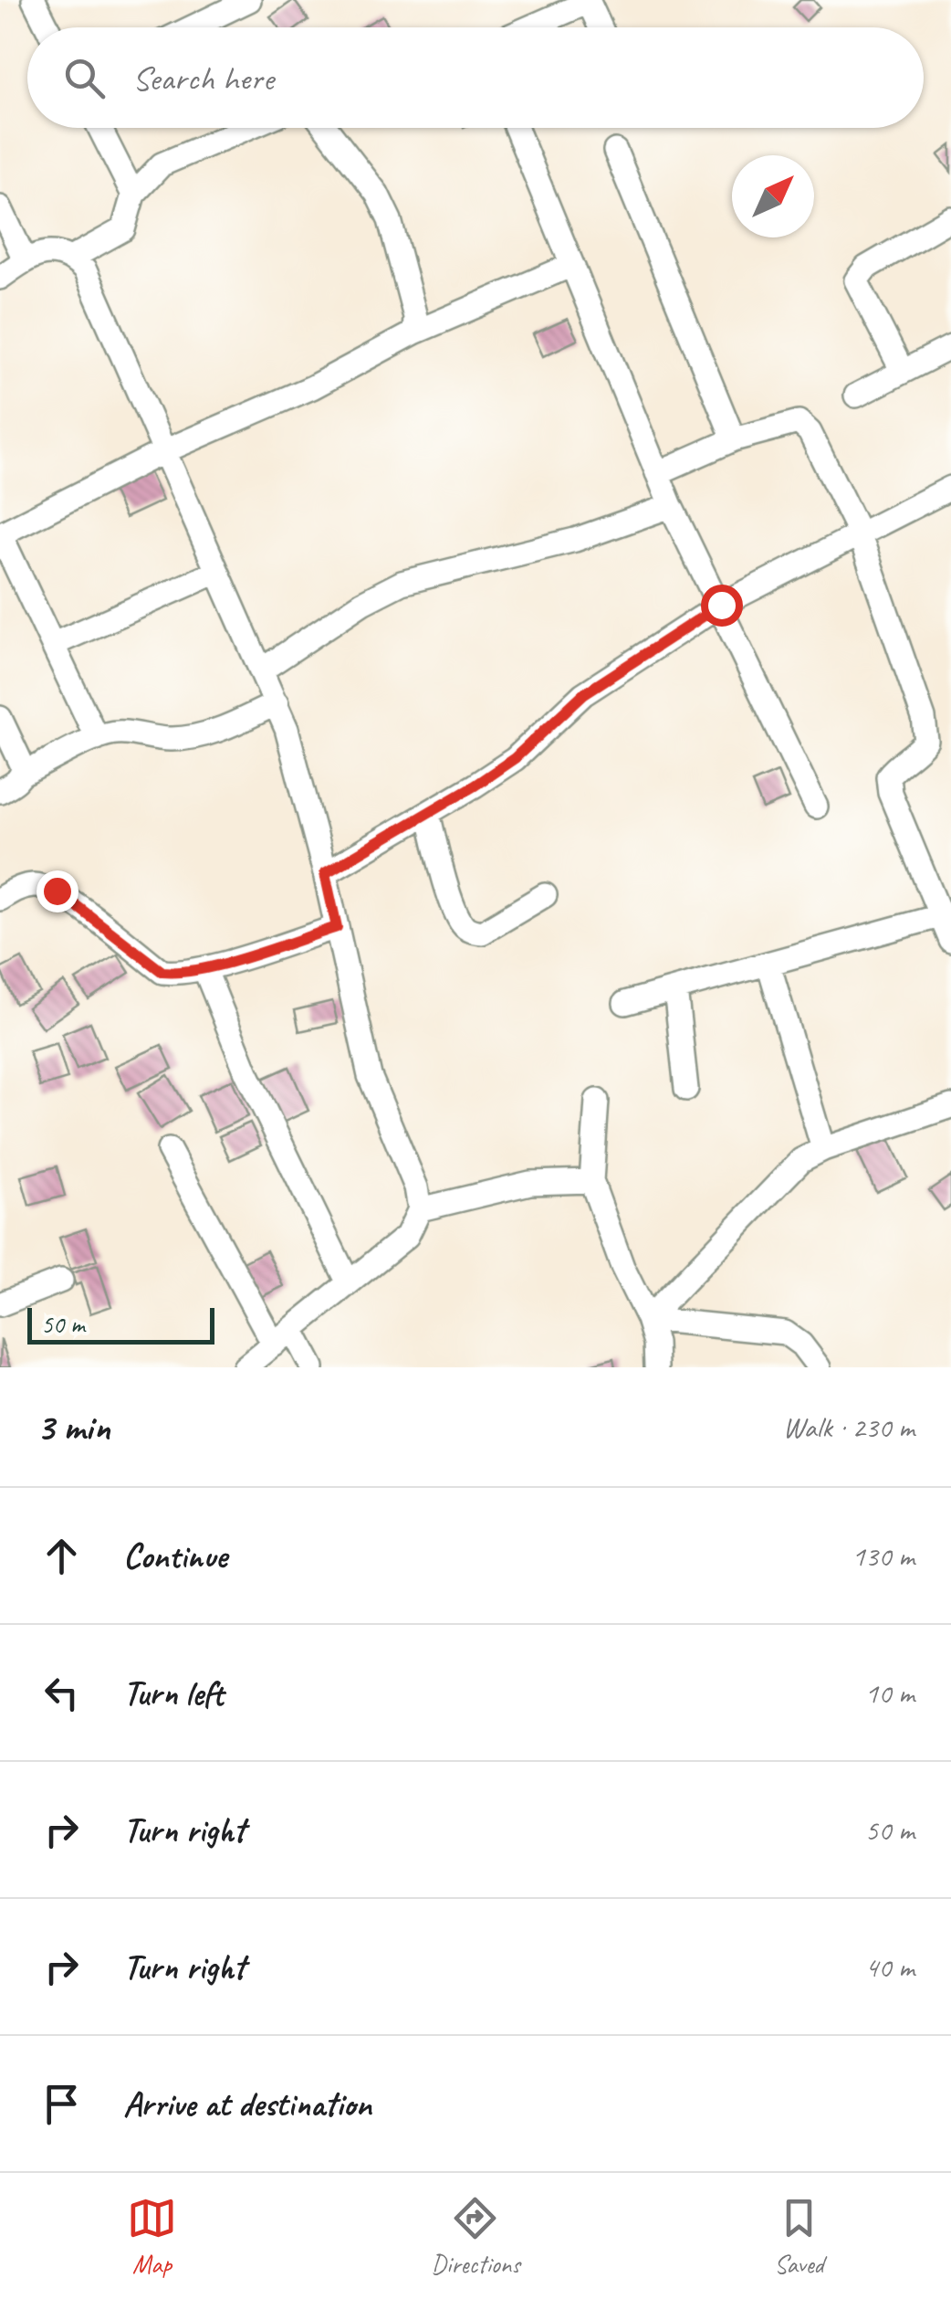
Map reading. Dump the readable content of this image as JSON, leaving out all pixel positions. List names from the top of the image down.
{
  "scale_bar": "50 m",
  "north": "top right",
  "page": {
    "search": "Search here",
    "scale": "50 m",
    "heading": ["3 min", "Walk · 230 m"],
    "list": [
      ["Continue", "130 m"],
      ["Turn left", "10 m"],
      ["Turn right", "50 m"],
      ["Turn right", "40 m"],
      "Arrive at destination"
    ],
    "nav": ["Map", "Directions", "Saved"]
  }
}
